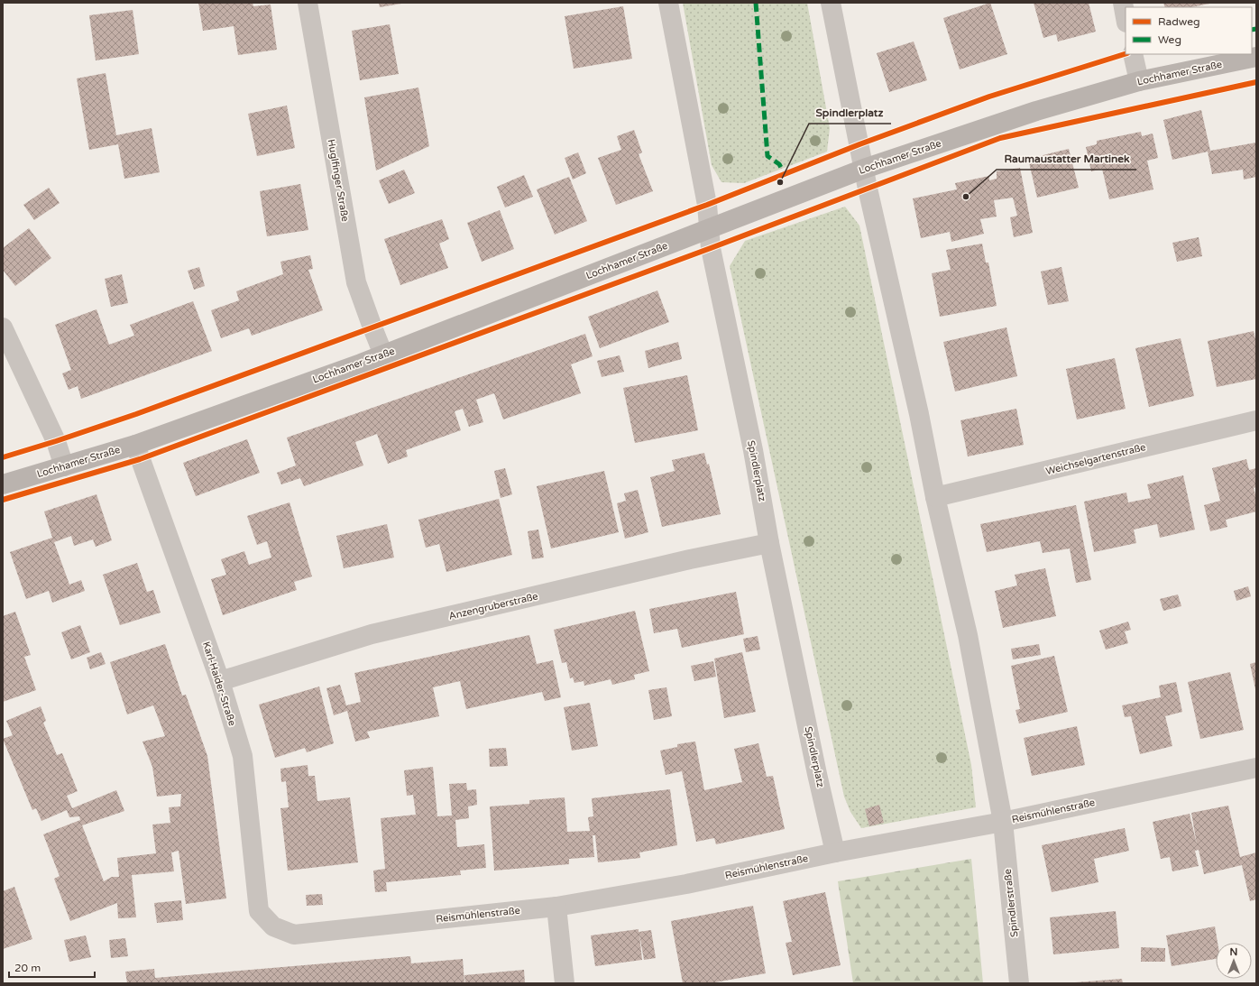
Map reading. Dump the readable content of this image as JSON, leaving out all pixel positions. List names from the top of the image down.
{
  "streets": {
    "main road": ["Lochhamer Straße"],
    "street": [
      "Huglfinger Straße",
      "Weichselgartenstraße",
      "Spindlerplatz",
      "Anzengruberstraße",
      "Karl-Haider-Straße",
      "Reismühlenstraße",
      "Spindlerstraße"
    ]
  },
  "crossings": [
    ["Lochhamer Straße", "Huglfinger Straße"],
    ["Lochhamer Straße", "Spindlerplatz"],
    ["Lochhamer Straße", "Karl-Haider-Straße"],
    ["Spindlerplatz", "Anzengruberstraße"],
    ["Spindlerplatz", "Reismühlenstraße"],
    ["Anzengruberstraße", "Karl-Haider-Straße"],
    ["Karl-Haider-Straße", "Reismühlenstraße"],
    ["Reismühlenstraße", "Spindlerstraße"]
  ],
  "places": ["Spindlerplatz", "Raumaustatter Martinek"],
  "legend": ["Radweg", "Weg"],
  "scale_bar": "20 m",
  "north": "top"
}
